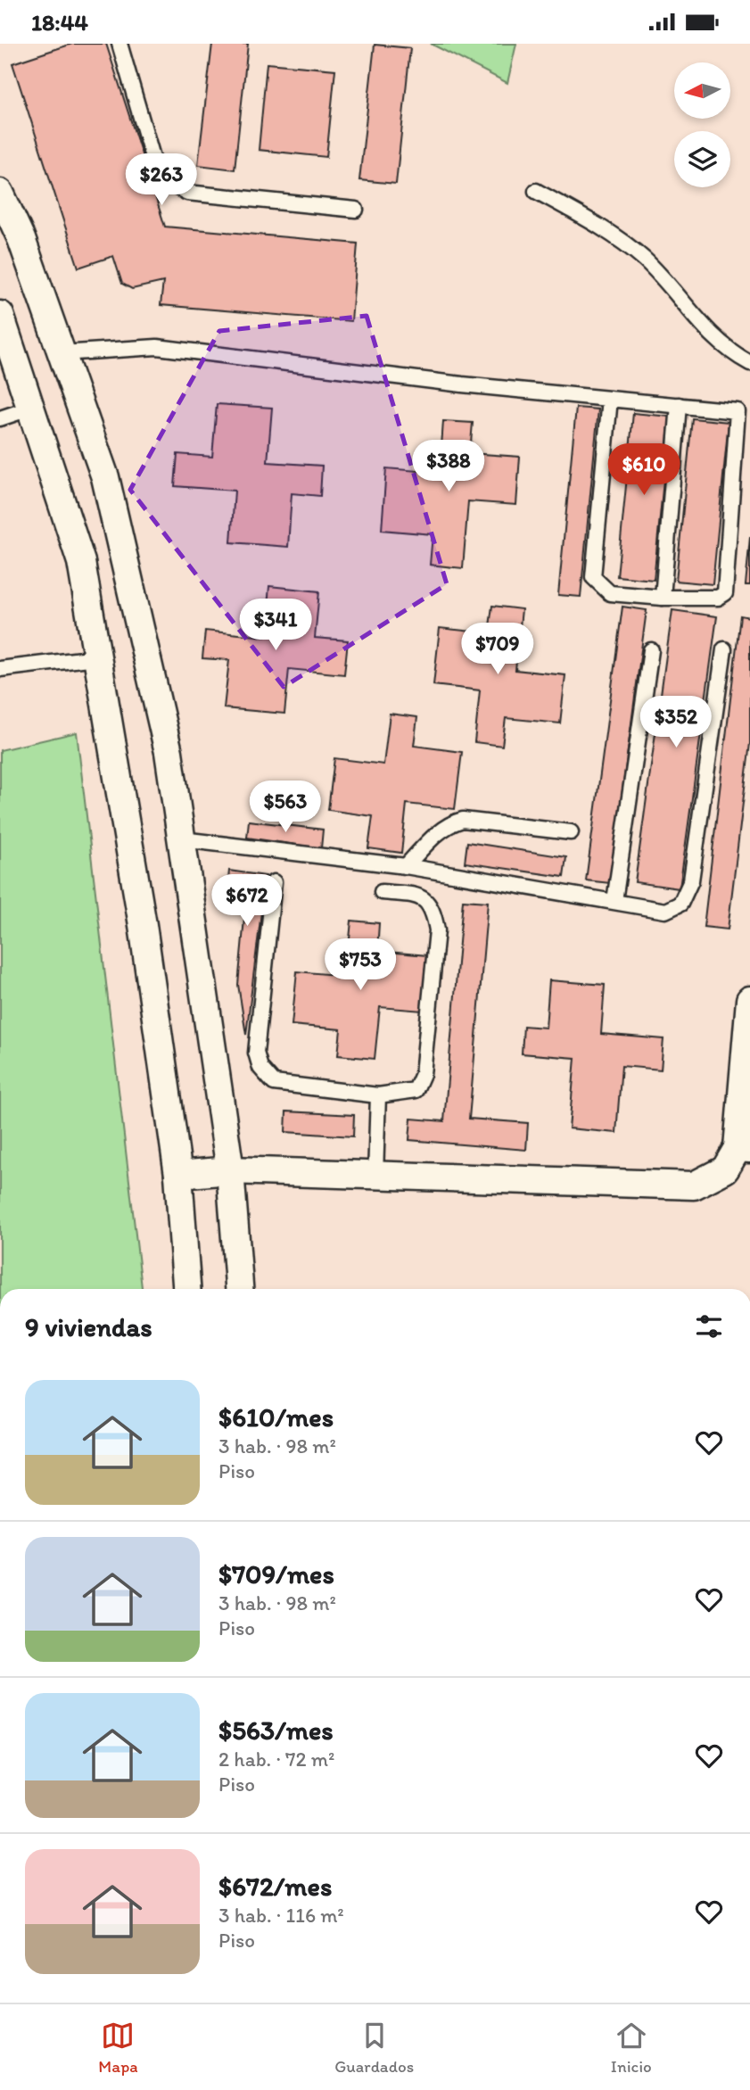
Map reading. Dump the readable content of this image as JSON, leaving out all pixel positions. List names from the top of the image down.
{
  "north": "left",
  "page": {
    "status": "18:44",
    "price": [
      "$263",
      "$388",
      "$610",
      "$341",
      "$709",
      "$352",
      "$563",
      "$672",
      "$753"
    ],
    "heading": "9 viviendas",
    "list": [
      {
        "name": "$610/mes",
        "note": "3 hab. · 98 m² · Piso"
      },
      {
        "name": "$709/mes",
        "note": "3 hab. · 98 m² · Piso"
      },
      {
        "name": "$563/mes",
        "note": "2 hab. · 72 m² · Piso"
      },
      {
        "name": "$672/mes",
        "note": "3 hab. · 116 m² · Piso"
      }
    ],
    "tabs": ["Mapa", "Guardados", "Inicio"]
  }
}
